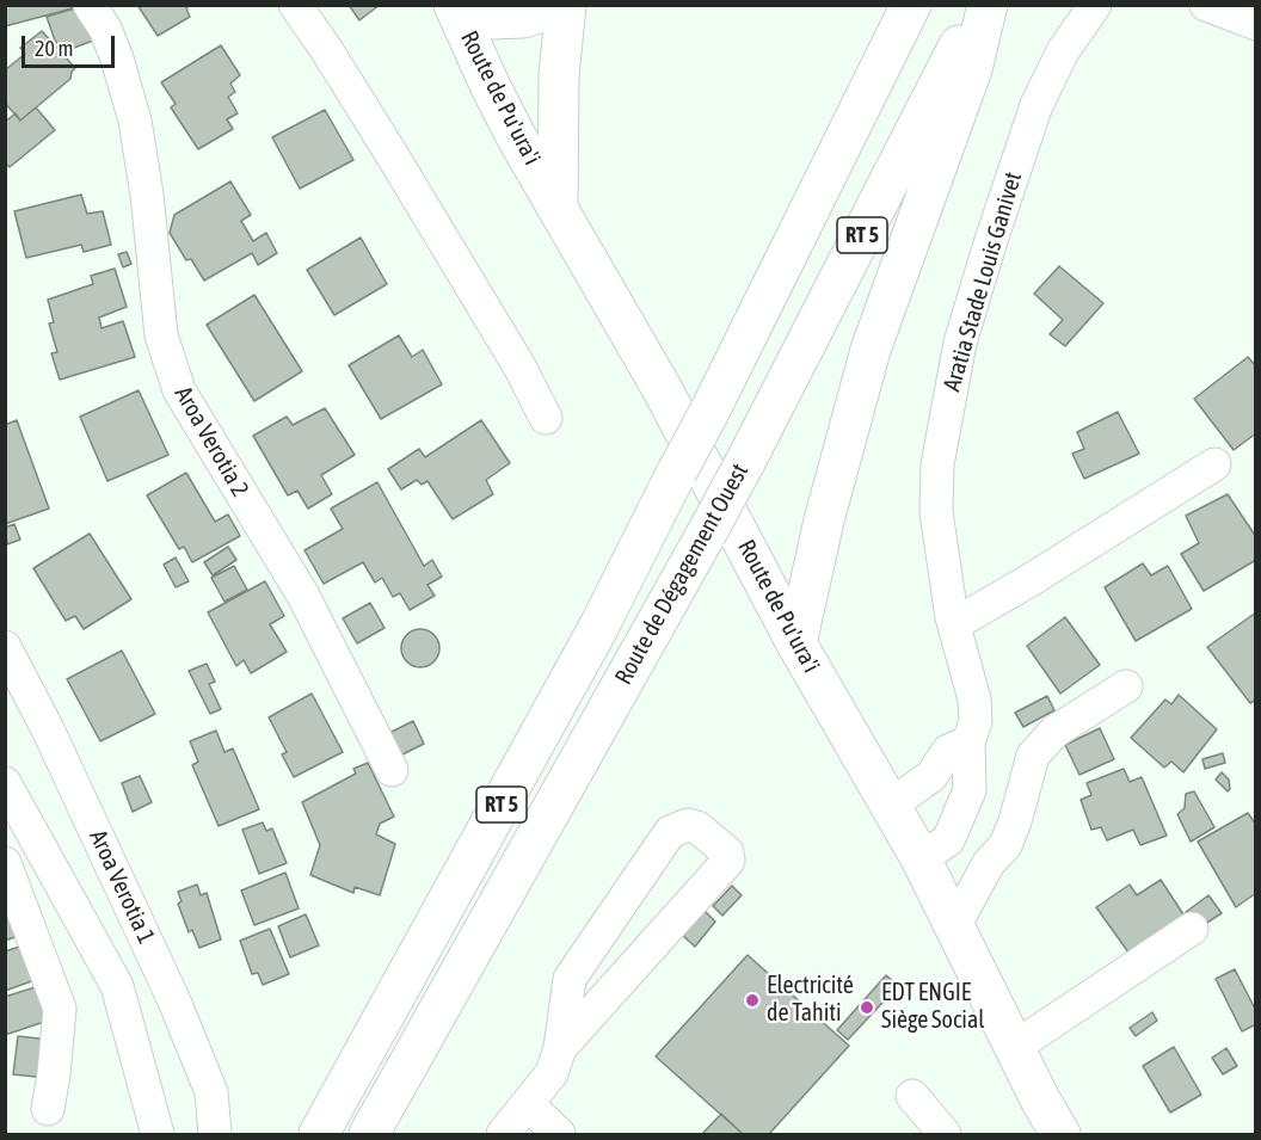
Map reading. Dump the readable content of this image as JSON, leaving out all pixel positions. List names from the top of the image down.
{
  "streets": {
    "main road": ["Route de Pu'ura'i", "RT 5", "Route de Dégagement Ouest"],
    "street": ["Aratia Stade Louis Ganivet", "Aroa Verotia 2", "Aroa Verotia 1"]
  },
  "crossings": [
    ["Route de Pu'ura'i", "Aratia Stade Louis Ganivet"]
  ],
  "places": ["Electricité de Tahiti", "EDT ENGIE Siège Social"],
  "scale_bar": "20 m"
}
